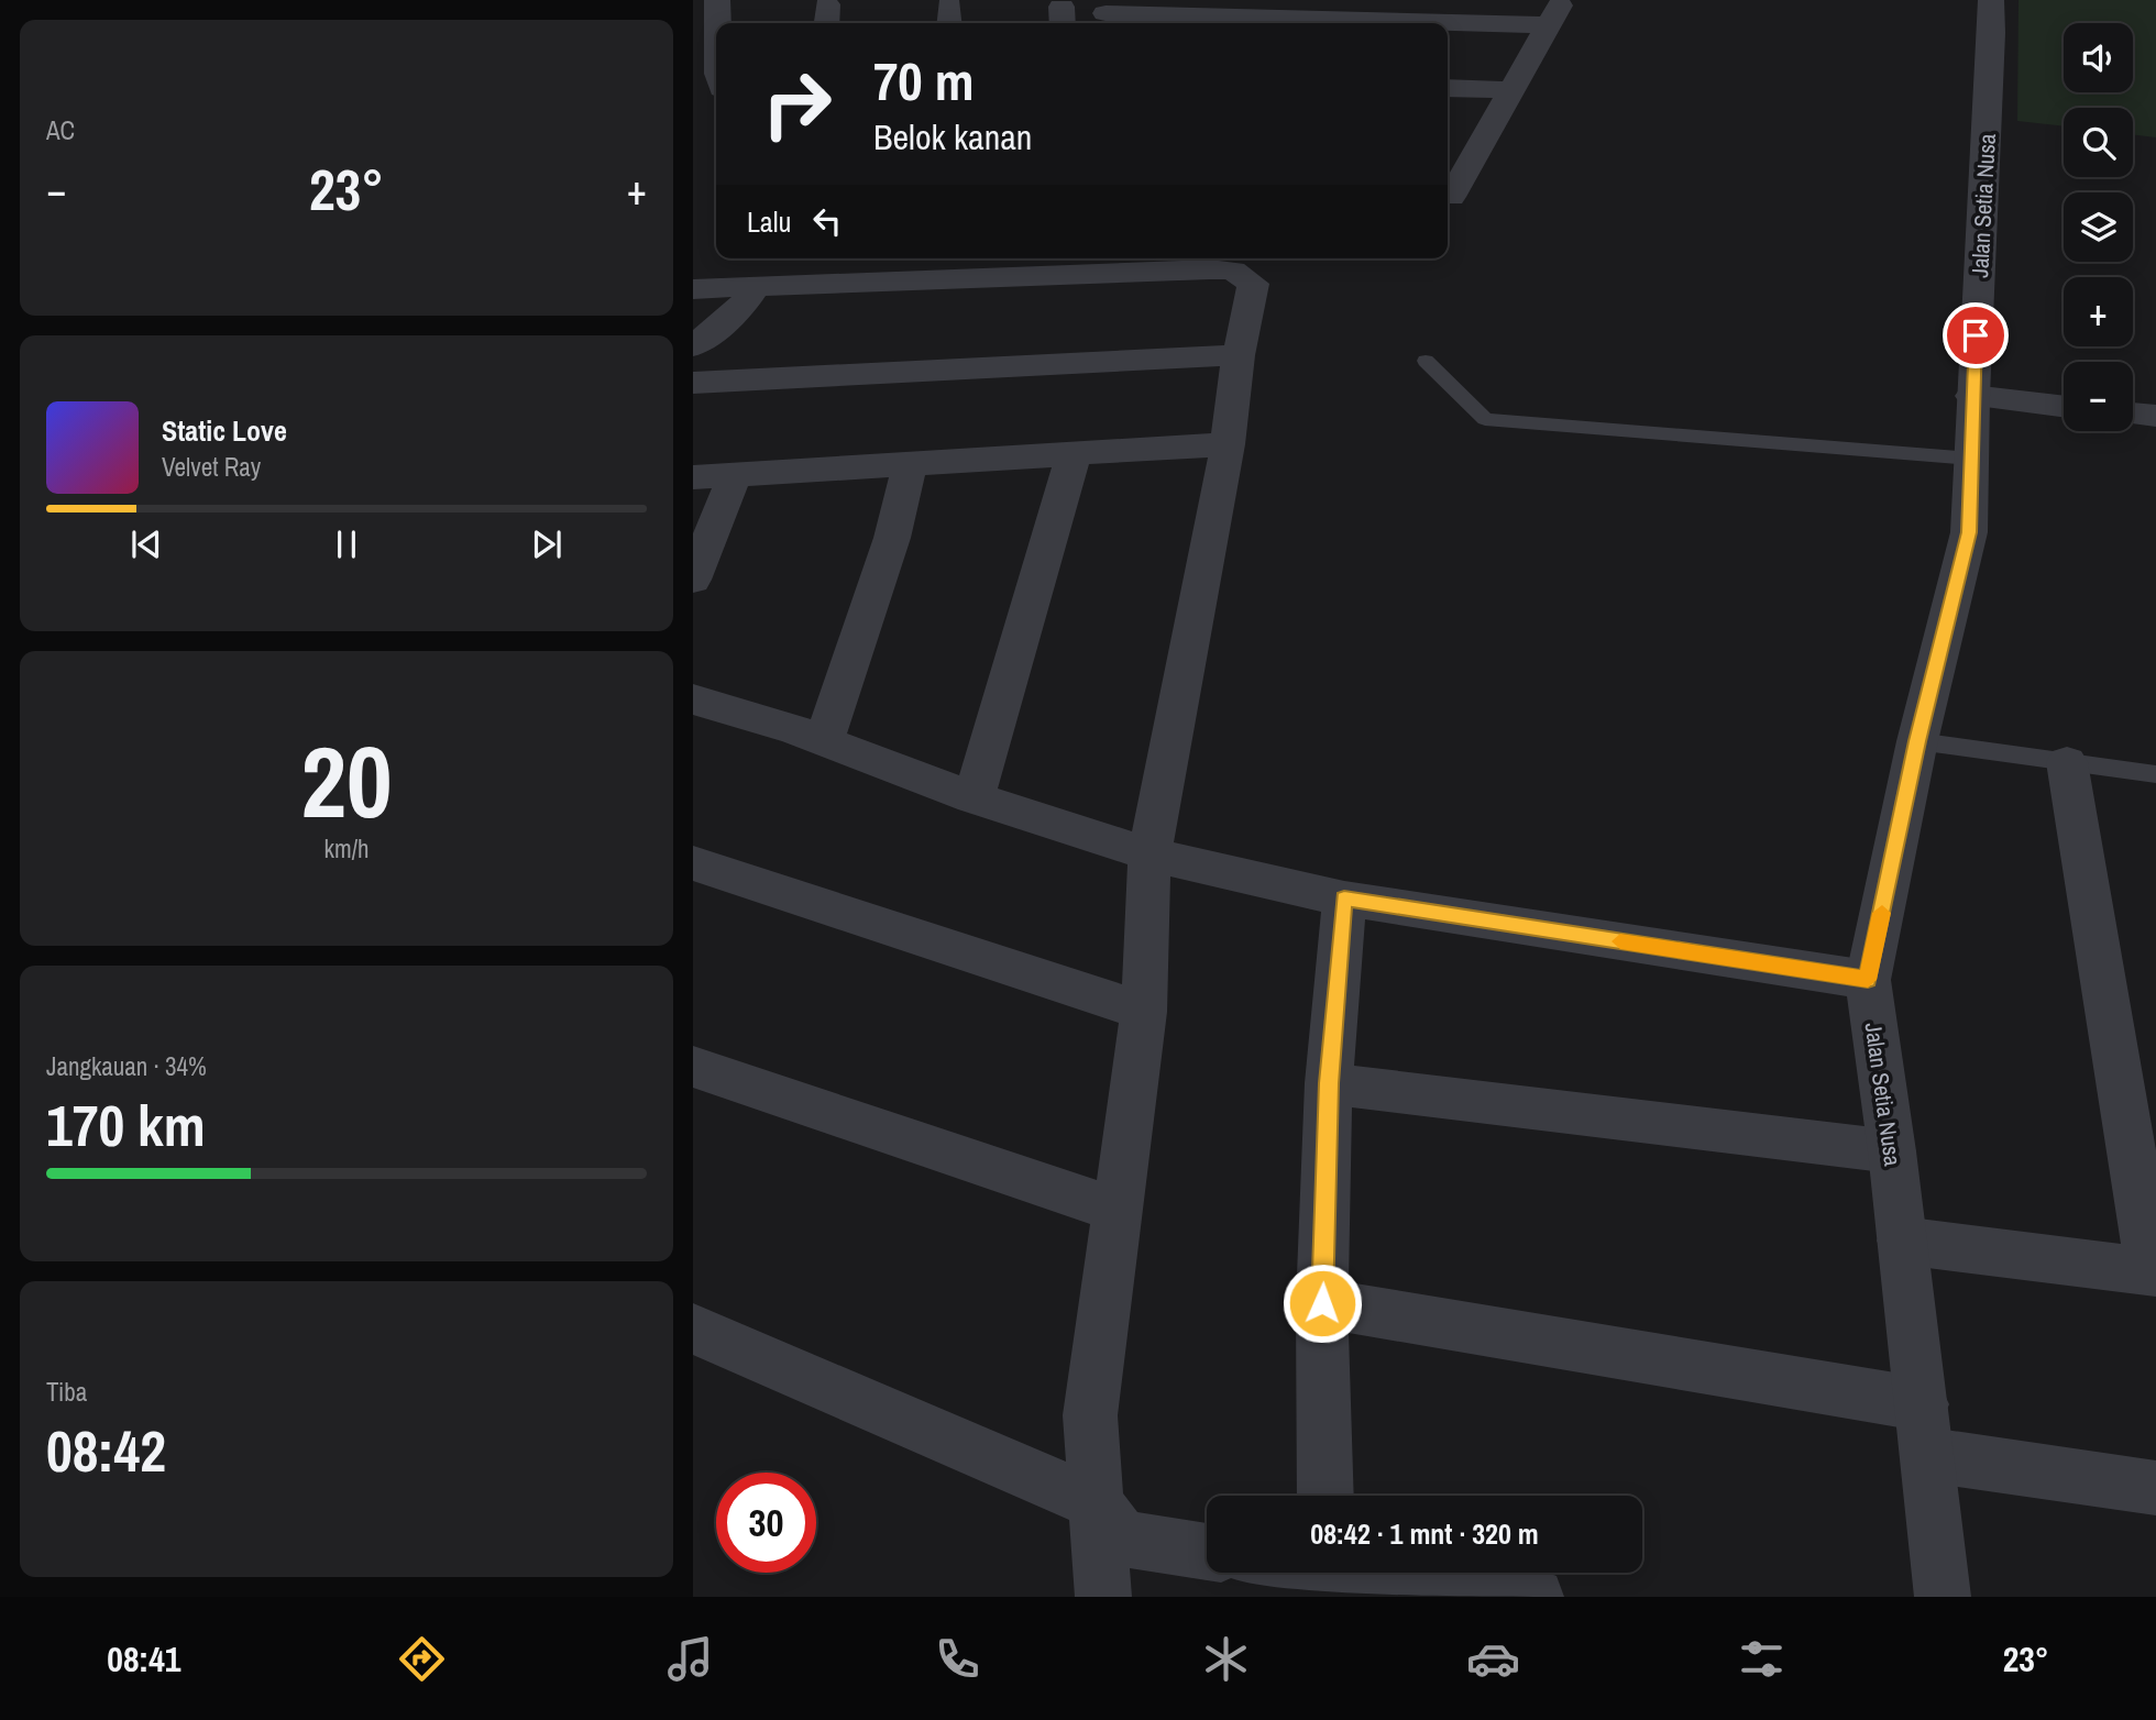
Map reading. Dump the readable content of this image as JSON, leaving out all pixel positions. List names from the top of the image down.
{
  "streets": {
    "street": ["Jalan Setia Nusa"]
  },
  "page": {
    "tile": [
      "AC",
      ["20", "km/h"],
      ["Jangkauan · 34%", "170 km"],
      ["Tiba", "08:42"]
    ],
    "map_buttons": ["+", "−"],
    "turn": ["70 m", "Belok kanan"],
    "heat": ["−", "23°", "+"],
    "then": "Lalu",
    "song": ["Static Love", "Velvet Ray"],
    "limit": "30",
    "trip": "08:42 · 1 mnt · 320 m",
    "tabs": ["08:41", "23°"]
  }
}
